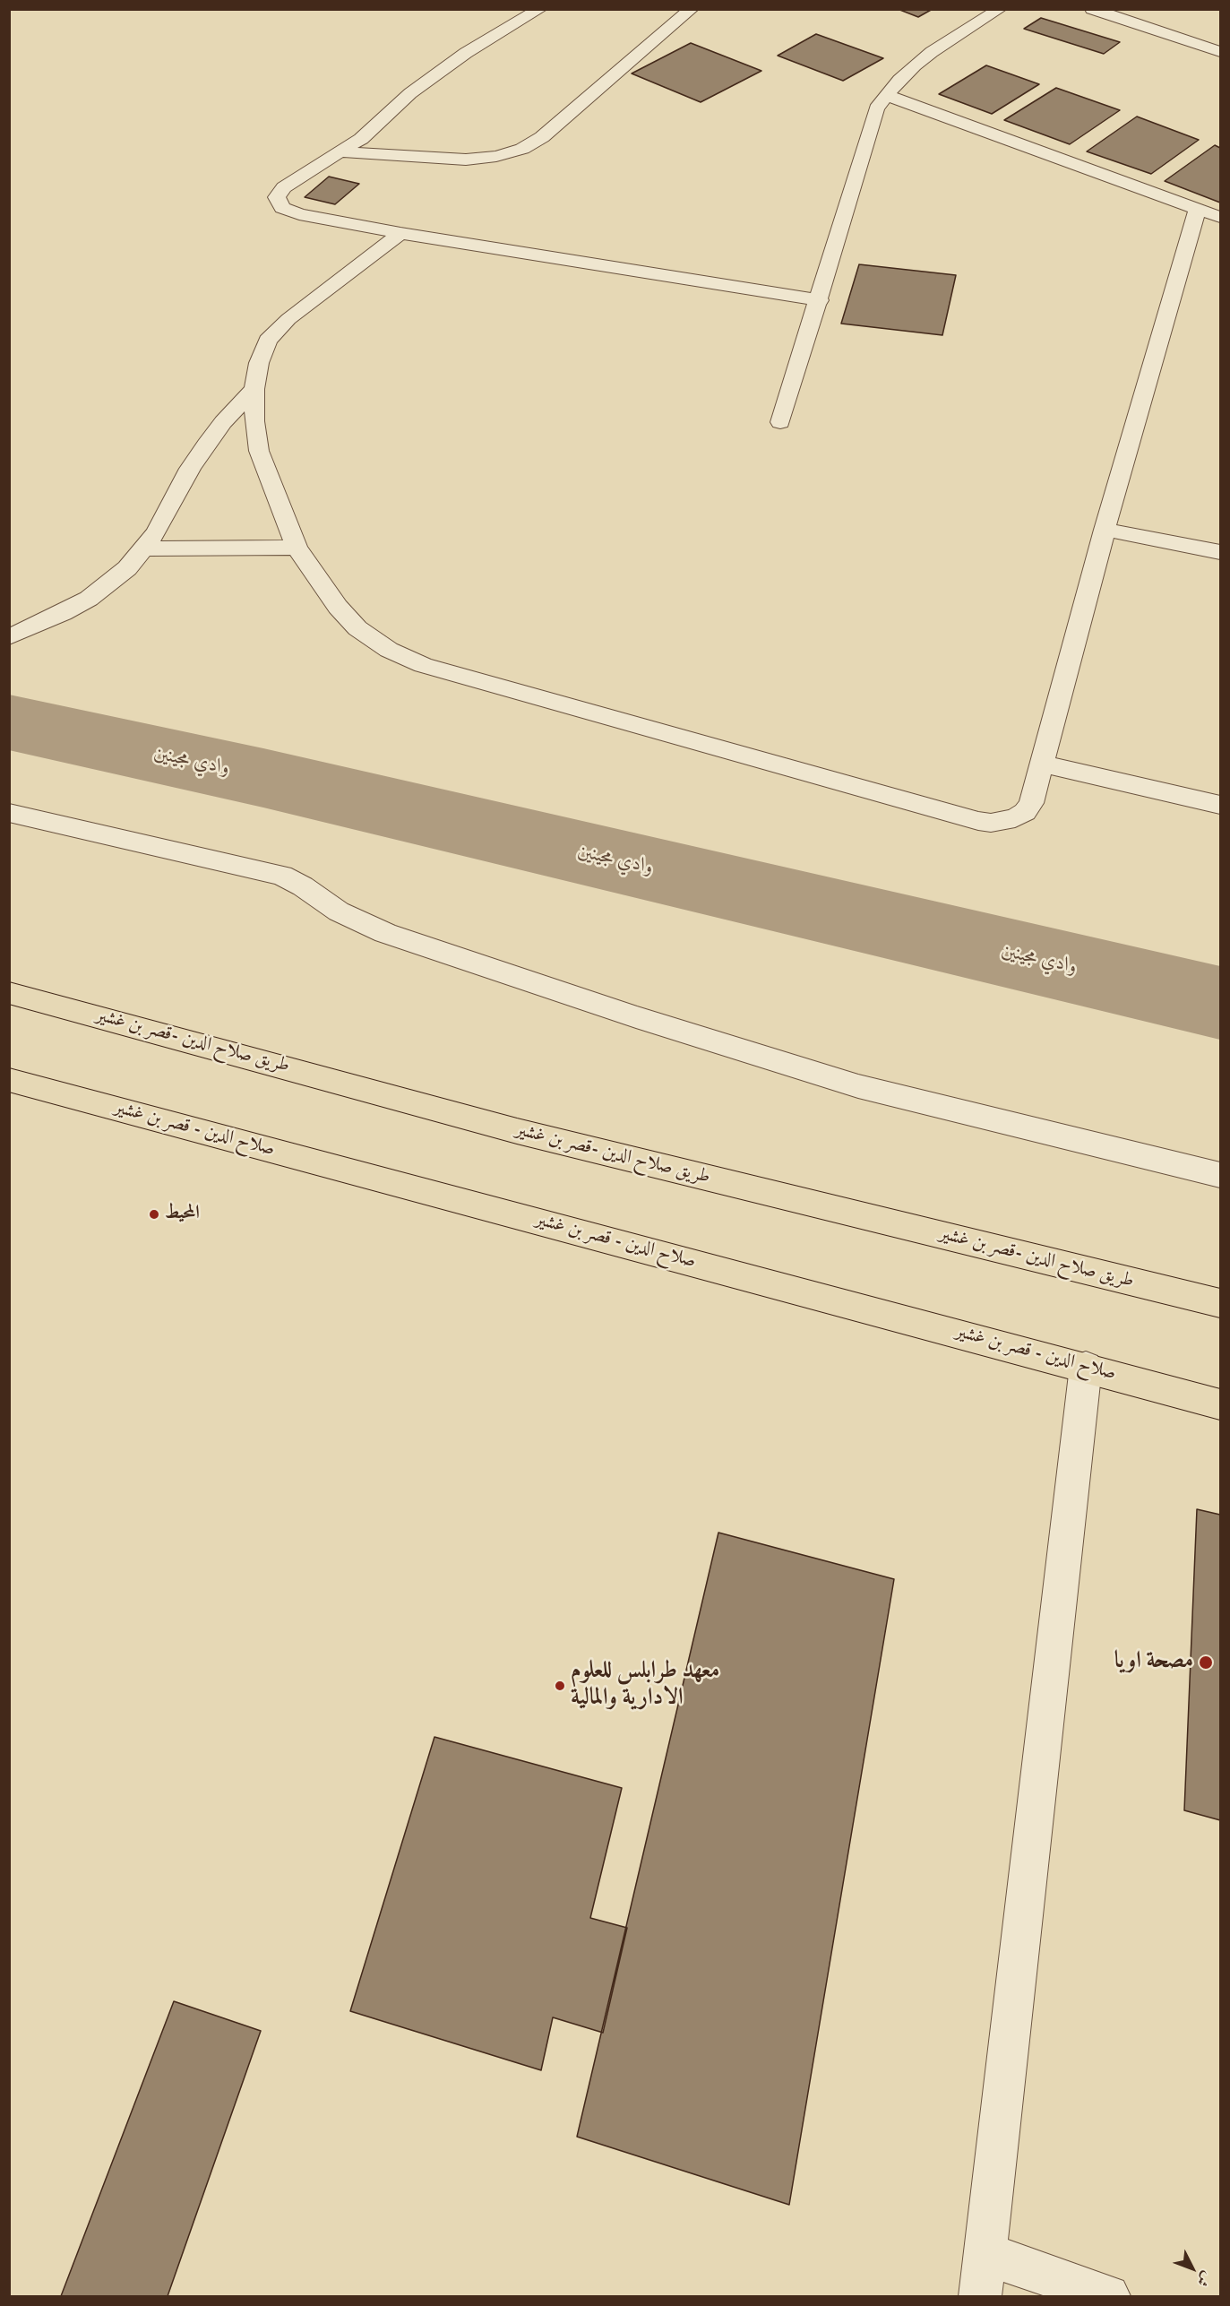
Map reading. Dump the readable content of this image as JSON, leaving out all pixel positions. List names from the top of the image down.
{
  "streets": {
    "highway": ["طريق صلاح الدين -قصر بن غشير", "صلاح الدين - قصر بن غشير"]
  },
  "water": ["وادي مجينين"],
  "places": ["المحيط", "مصحة اويا", "معهد طرابلس للعلوم الادارية والمالية"],
  "north": "bottom right"
}
